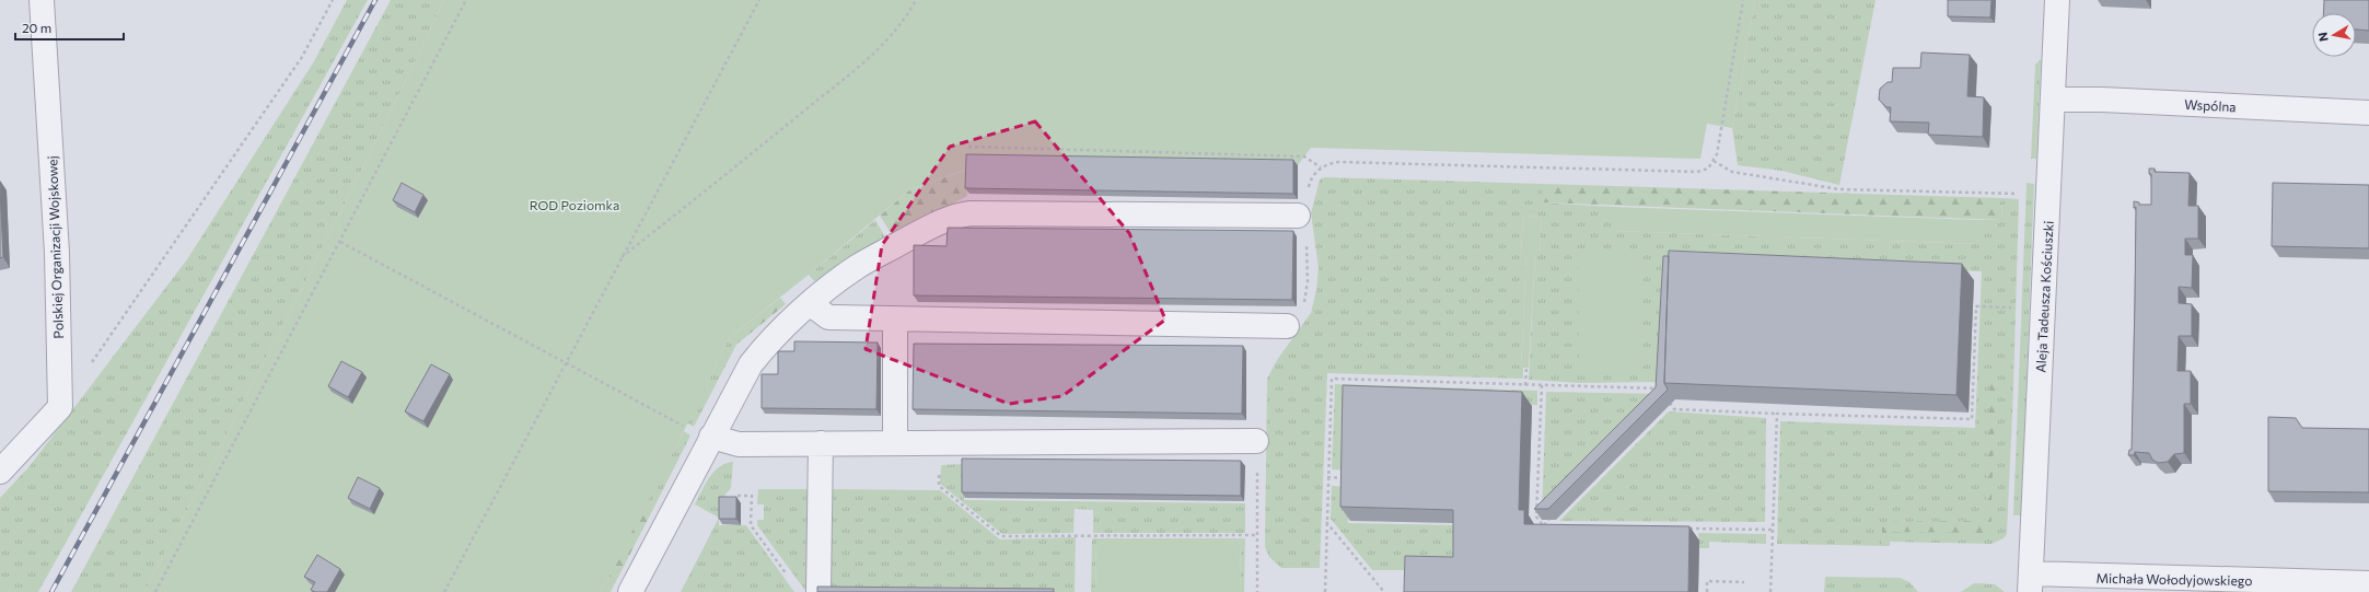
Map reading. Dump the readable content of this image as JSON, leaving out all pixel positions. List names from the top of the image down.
{
  "streets": {
    "street": [
      "Wspólna",
      "Polskiej Organizacji Wojskowej",
      "Aleja Tadeusza Kościuszki",
      "Michała Wołodyjowskiego"
    ]
  },
  "crossings": [
    ["Wspólna", "Aleja Tadeusza Kościuszki"],
    ["Aleja Tadeusza Kościuszki", "Michała Wołodyjowskiego"]
  ],
  "parks": ["ROD Poziomka"],
  "scale_bar": "20 m",
  "north": "left"
}
